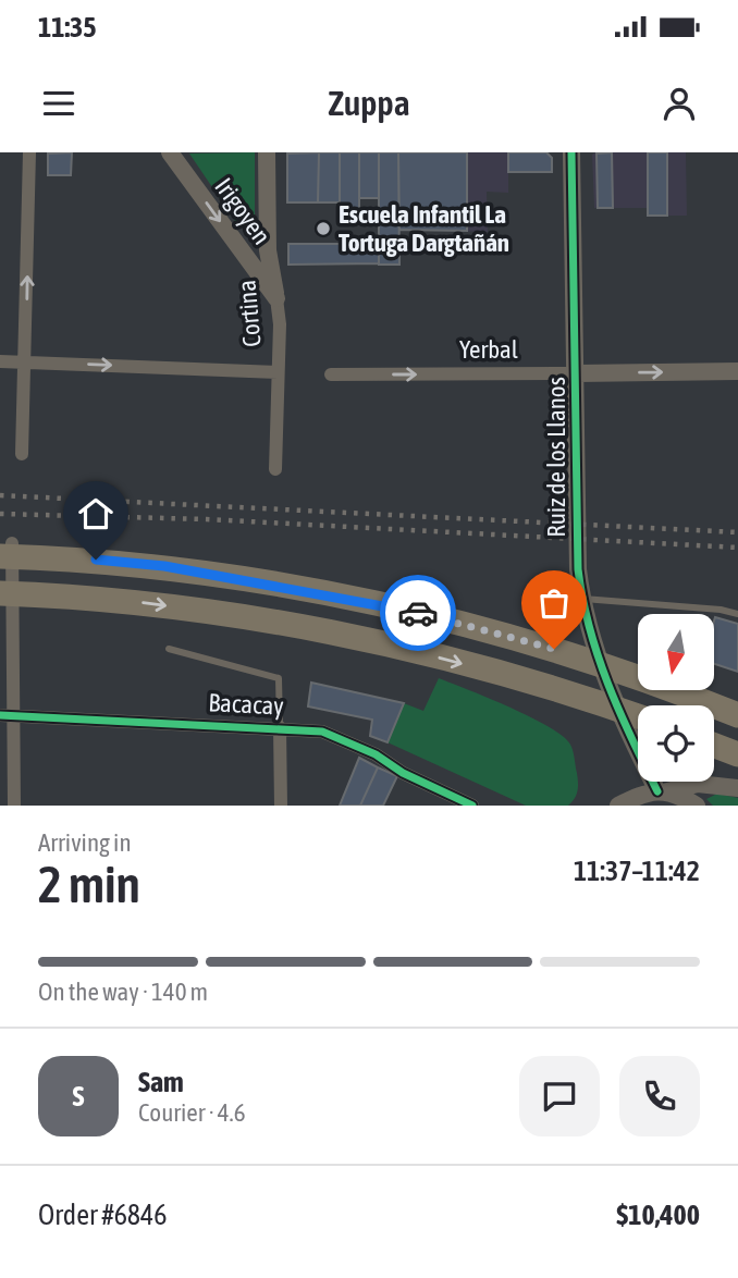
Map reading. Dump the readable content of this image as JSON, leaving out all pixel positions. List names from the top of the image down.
{
  "streets": {
    "street": [
      "Irigoyen",
      "Cortina",
      "Yerbal",
      "Ruiz de los Llanos",
      "Bacacay"
    ]
  },
  "crossings": [
    ["Irigoyen", "Cortina"],
    ["Yerbal", "Ruiz de los Llanos"]
  ],
  "one_way": ["Irigoyen", "Yerbal"],
  "places": ["Escuela Infantil La Tortuga Dargtañán"],
  "north": "bottom",
  "page": {
    "status": "11:35",
    "header": "Zuppa",
    "heading": ["2 min", "Arriving in", "11:37–11:42"],
    "panel": [
      "Sam",
      "Courier · 4.6",
      "Order #6846",
      "$10,400"
    ],
    "bar": "On the way · 140 m",
    "round": "S"
  }
}
